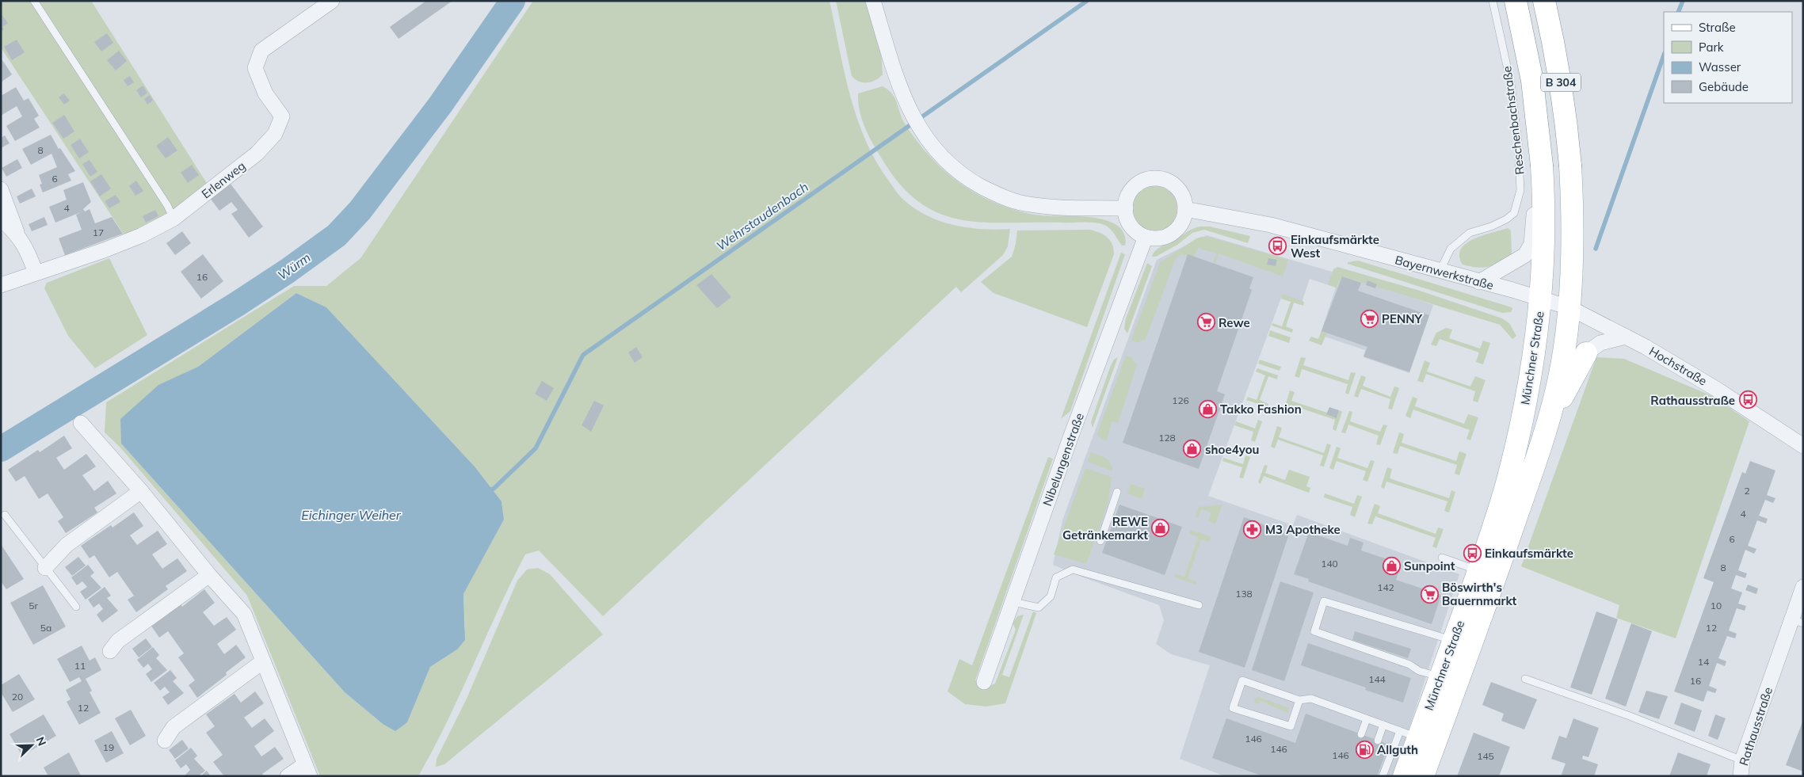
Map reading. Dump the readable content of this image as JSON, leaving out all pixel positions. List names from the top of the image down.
{
  "streets": {
    "main road": ["B 304", "Münchner Straße"],
    "street": [
      "Erlenweg",
      "Bayernwerkstraße",
      "Hochstraße",
      "Nibelungenstraße",
      "Rathausstraße"
    ],
    "lane": ["Reschenbachstraße"]
  },
  "crossings": [
    ["B 304", "Bayernwerkstraße"],
    ["B 304", "Münchner Straße"],
    ["B 304", "Hochstraße"],
    ["Reschenbachstraße", "Bayernwerkstraße"],
    ["Bayernwerkstraße", "Münchner Straße"],
    ["Bayernwerkstraße", "Nibelungenstraße"],
    ["Münchner Straße", "Hochstraße"]
  ],
  "water": ["Wehrstaudenbach", "Würm", "Eichinger Weiher"],
  "places": {
    "bus stop": ["Einkaufsmärkte West", "Rathausstraße", "Einkaufsmärkte"],
    "supermarket": ["PENNY", "Rewe", "Böswirth's Bauernmarkt"],
    "shop": [
      "Takko Fashion",
      "shoe4you",
      "REWE Getränkemarkt",
      "Sunpoint"
    ],
    "pharmacy": ["M3 Apotheke"],
    "fuel station": ["Allguth"]
  },
  "house_numbers": [
    "8",
    "6",
    "4",
    "17",
    "16",
    "126",
    "128",
    "2",
    "4",
    "6",
    "140",
    "8",
    "142",
    "138",
    "5r",
    "10",
    "5a",
    "12",
    "14",
    "11",
    "144",
    "16",
    "20",
    "12",
    "146",
    "19",
    "146",
    "146",
    "145"
  ],
  "legend": [
    "Straße",
    "Park",
    "Wasser",
    "Gebäude"
  ],
  "north": "top right"
}
